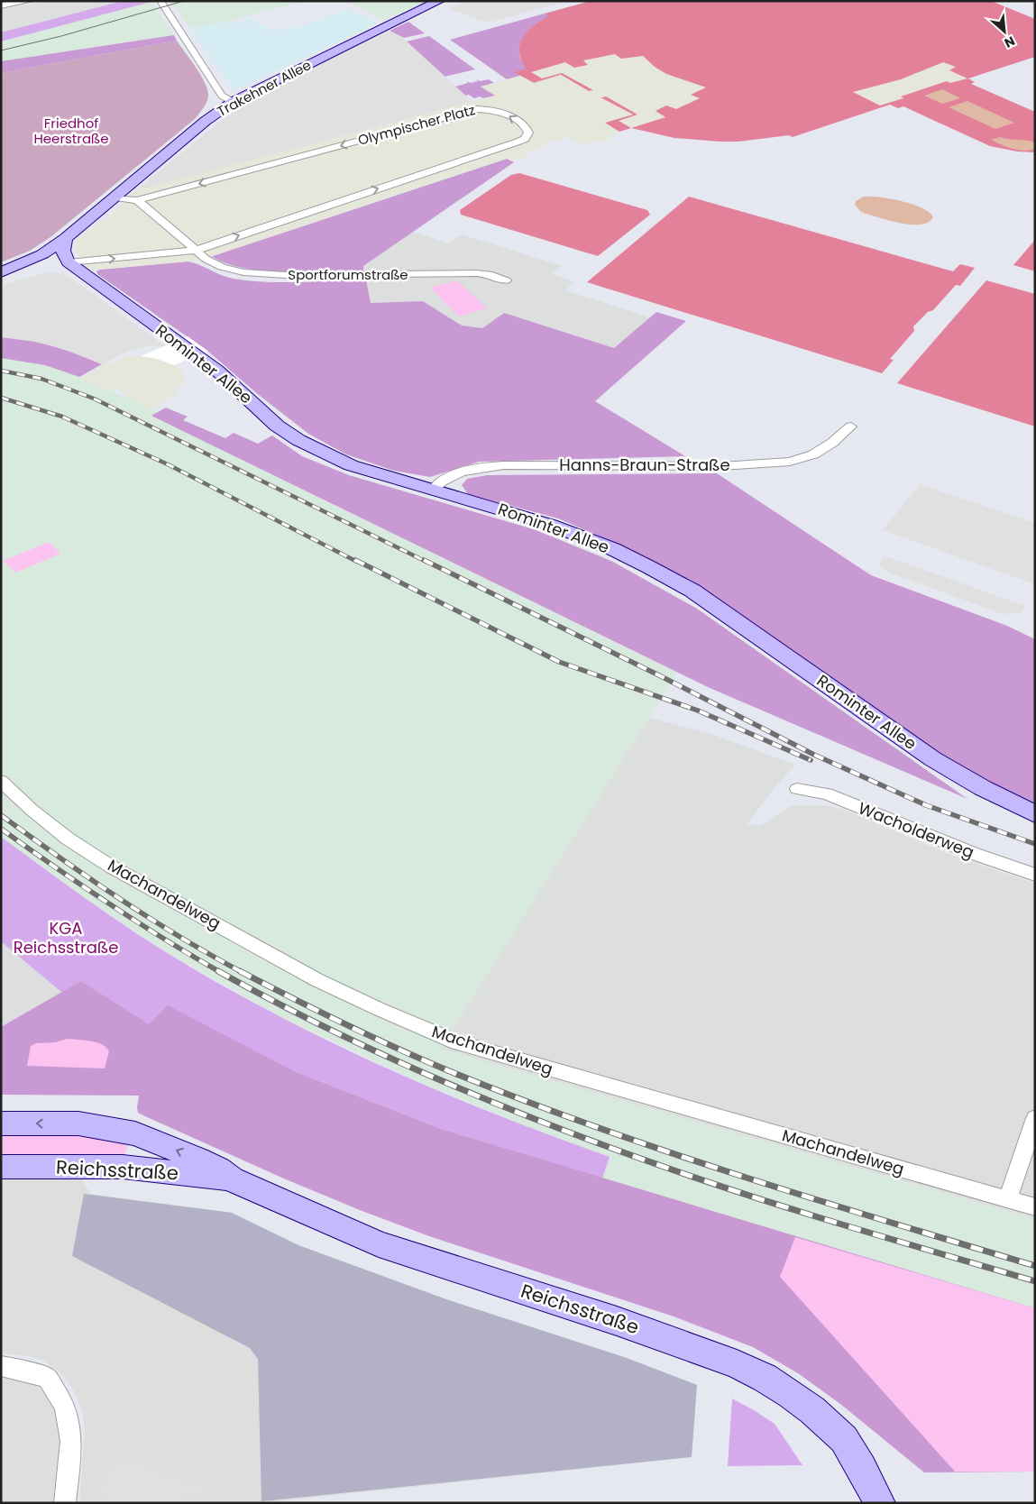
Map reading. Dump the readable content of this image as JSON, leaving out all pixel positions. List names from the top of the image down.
{
  "streets": {
    "main road": ["Trakehner Allee", "Rominter Allee", "Reichsstraße"],
    "street": [
      "Olympischer Platz",
      "Sportforumstraße",
      "Hanns-Braun-Straße",
      "Wacholderweg",
      "Machandelweg"
    ]
  },
  "crossings": [
    ["Trakehner Allee", "Olympischer Platz"],
    ["Olympischer Platz", "Sportforumstraße"],
    ["Olympischer Platz", "Rominter Allee"],
    ["Rominter Allee", "Hanns-Braun-Straße"]
  ],
  "parks": ["Friedhof Heerstraße", "KGA Reichsstraße"],
  "north": "bottom right"
}
